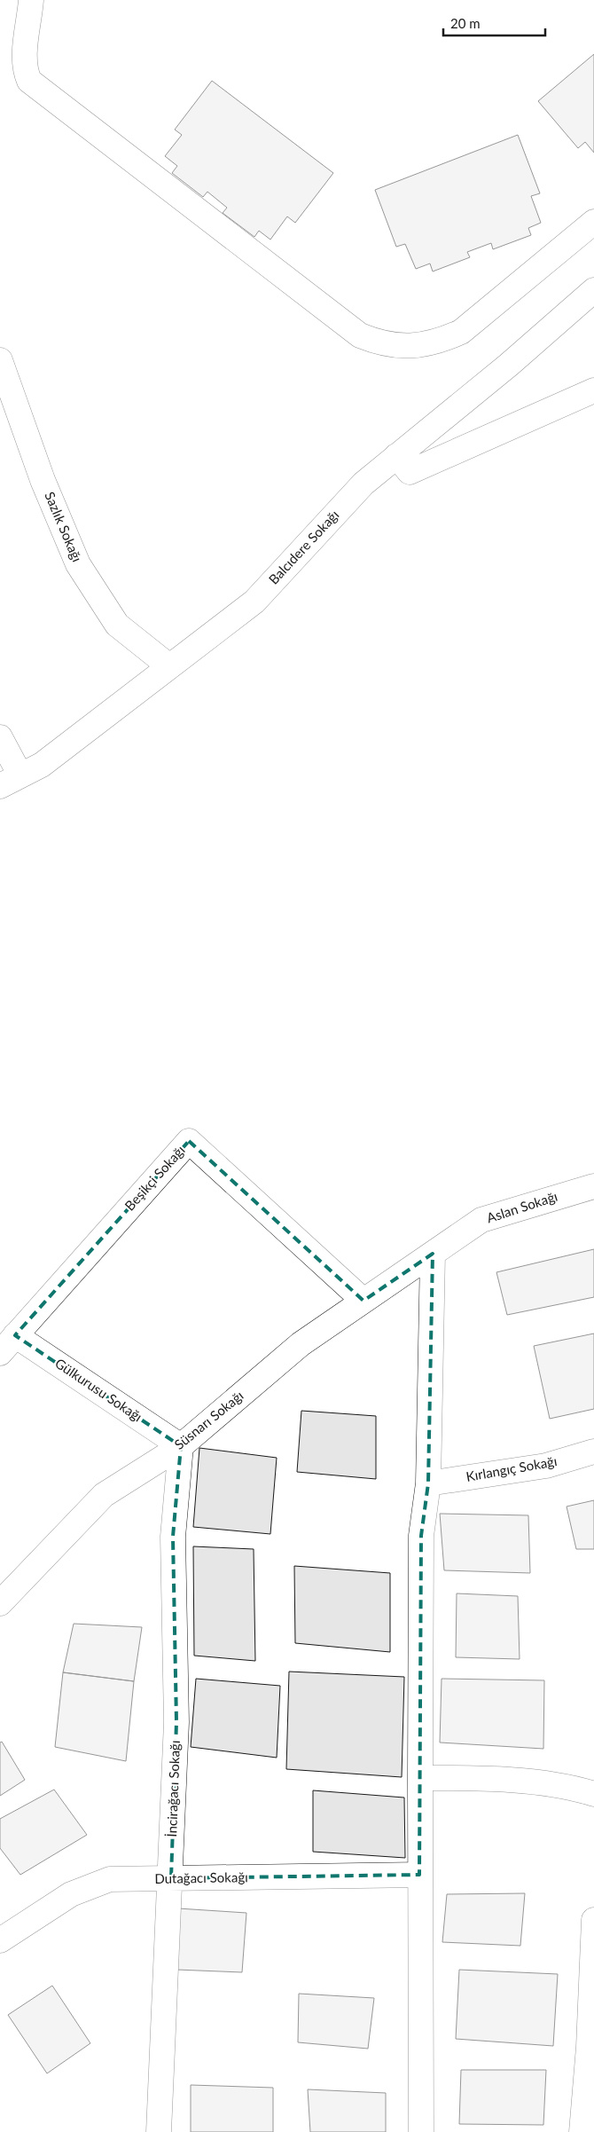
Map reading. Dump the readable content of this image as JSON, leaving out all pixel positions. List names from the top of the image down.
{
  "streets": {
    "street": [
      "Sazlık Sokağı",
      "Balcıdere Sokağı",
      "Beşikçi Sokağı",
      "Aslan Sokağı",
      "Gülkurusu Sokağı",
      "Süsnarı Sokağı",
      "Kırlangıç Sokağı",
      "İncirağacı Sokağı",
      "Dutağacı Sokağı"
    ]
  },
  "crossings": [
    ["Sazlık Sokağı", "Balcıdere Sokağı"],
    ["Beşikçi Sokağı", "Gülkurusu Sokağı"],
    ["Beşikçi Sokağı", "Süsnarı Sokağı"],
    ["Aslan Sokağı", "Süsnarı Sokağı"],
    ["Gülkurusu Sokağı", "Süsnarı Sokağı"],
    ["Gülkurusu Sokağı", "İncirağacı Sokağı"],
    ["Süsnarı Sokağı", "İncirağacı Sokağı"],
    ["İncirağacı Sokağı", "Dutağacı Sokağı"]
  ],
  "scale_bar": "20 m"
}
